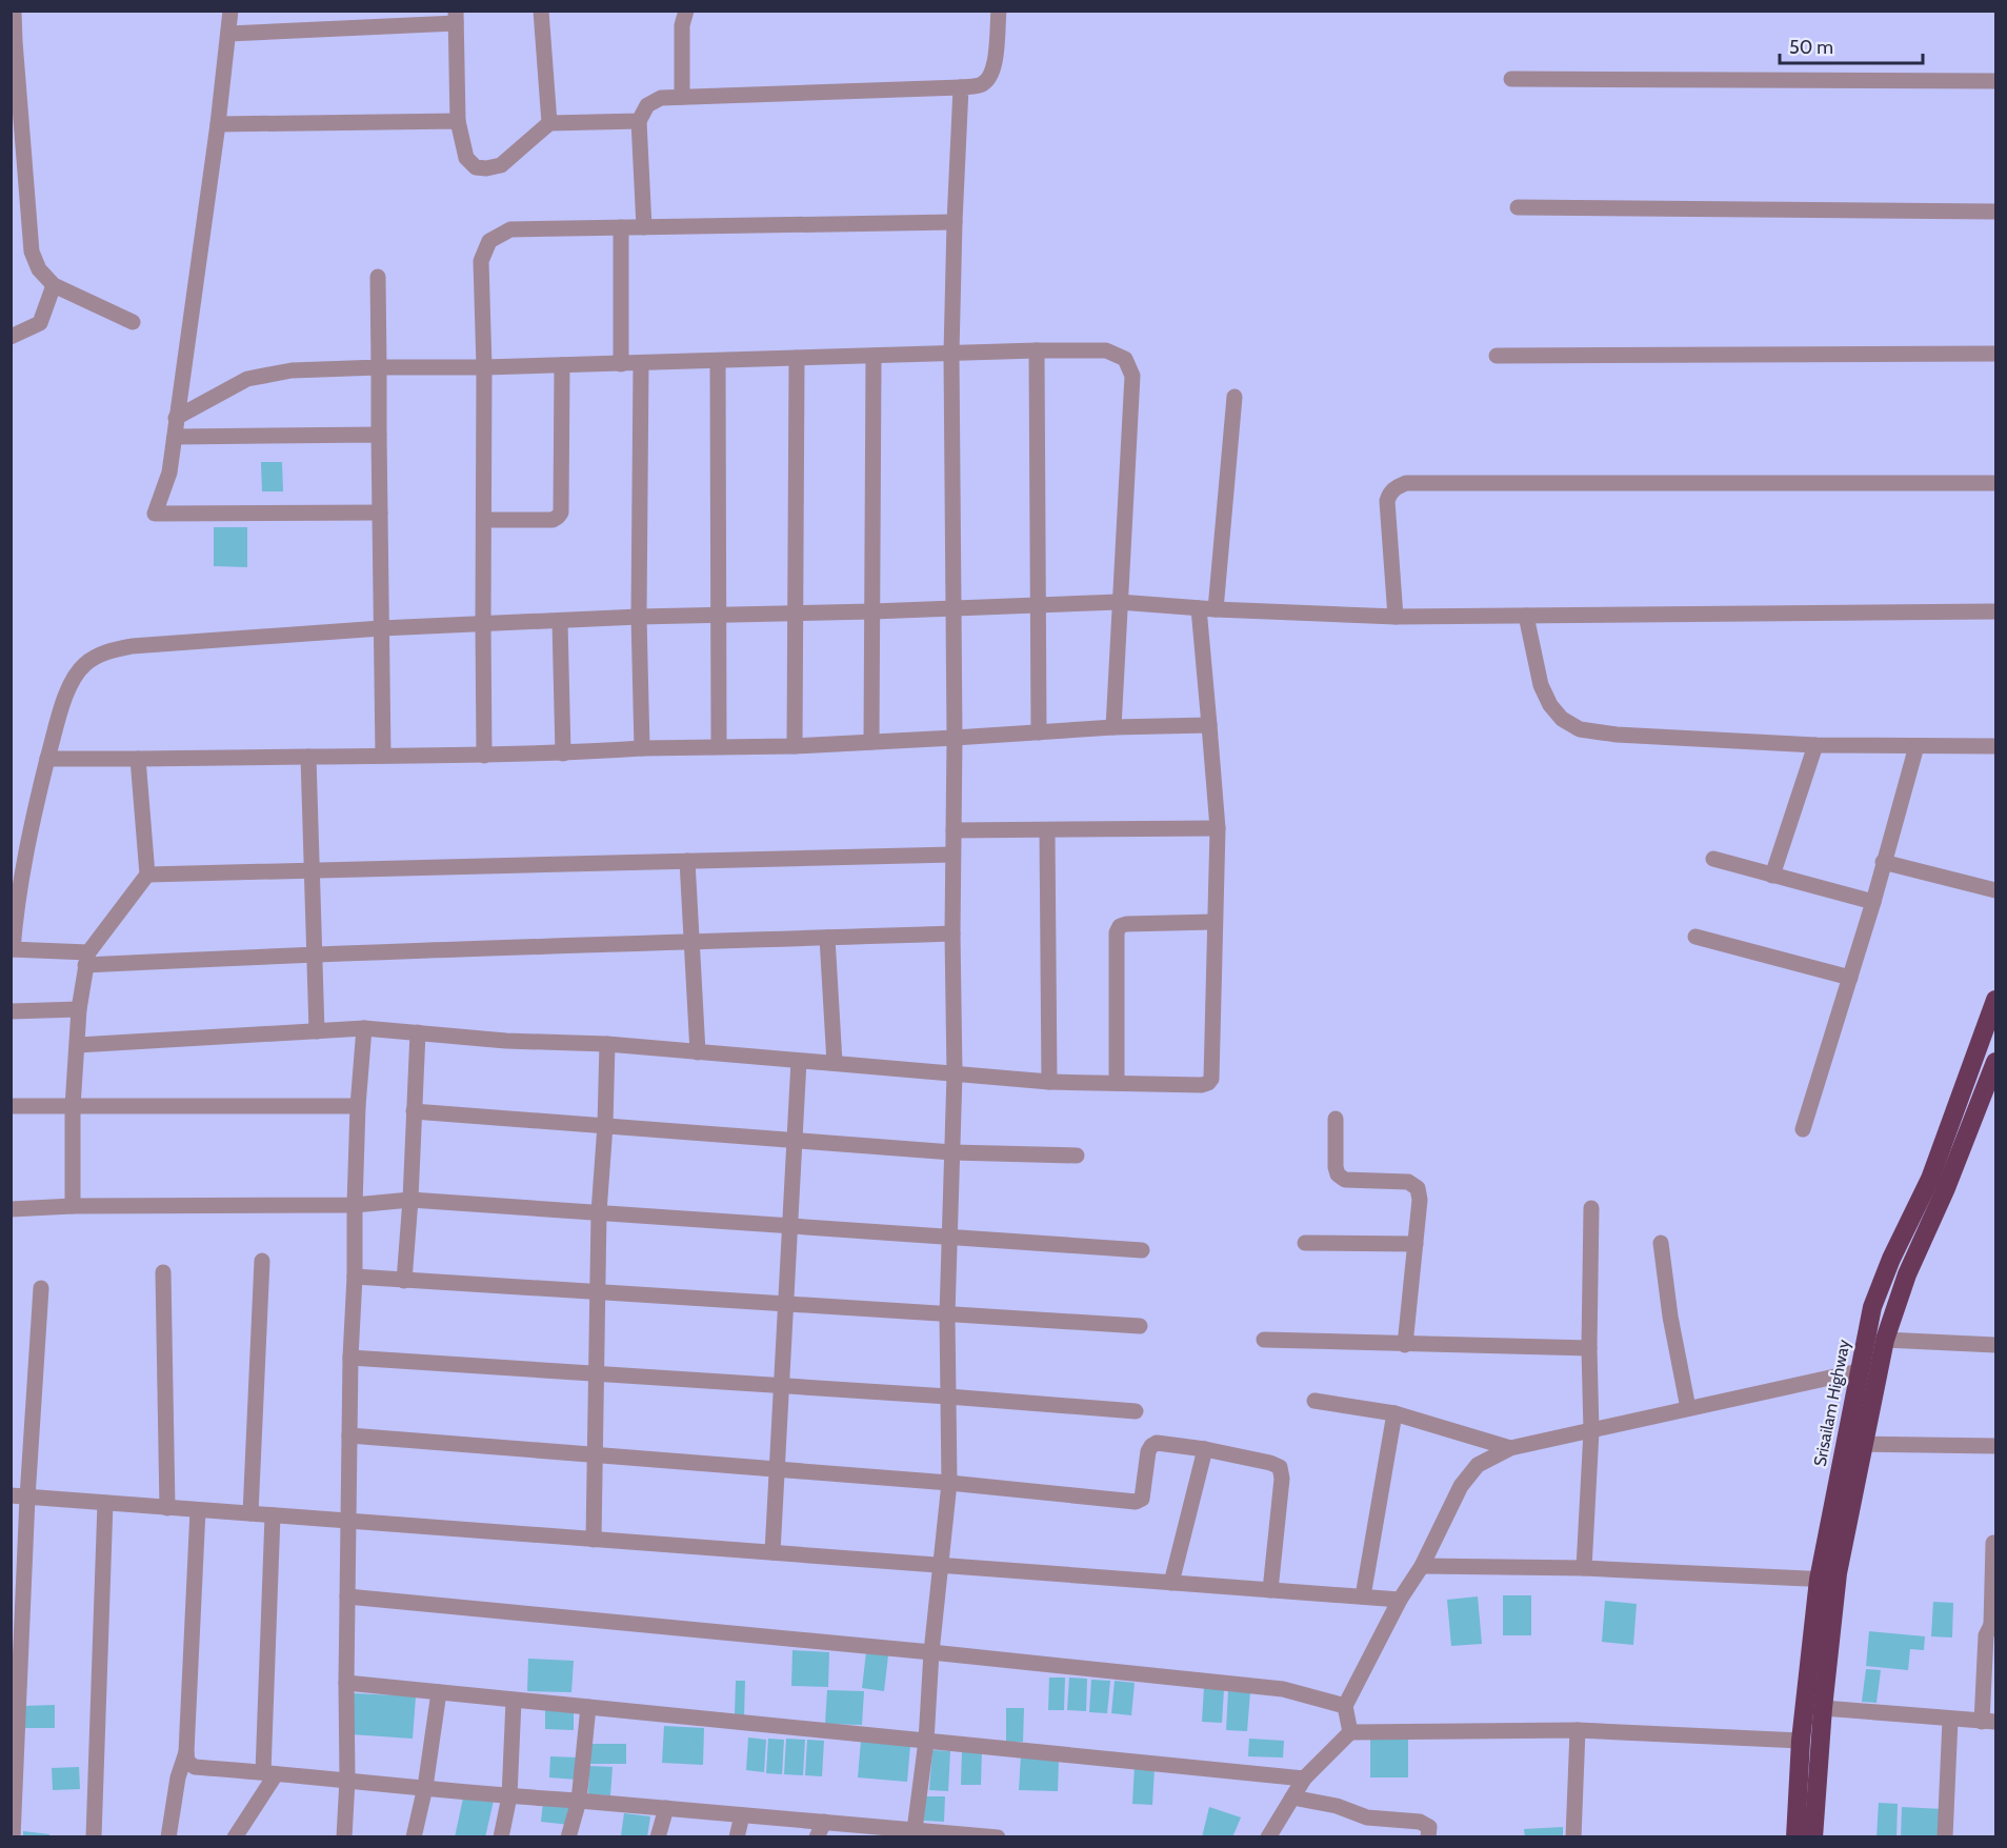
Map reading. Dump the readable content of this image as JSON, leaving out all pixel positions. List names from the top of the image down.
{
  "streets": {
    "highway": ["Srisailam Highway"]
  },
  "scale_bar": "50 m"
}
